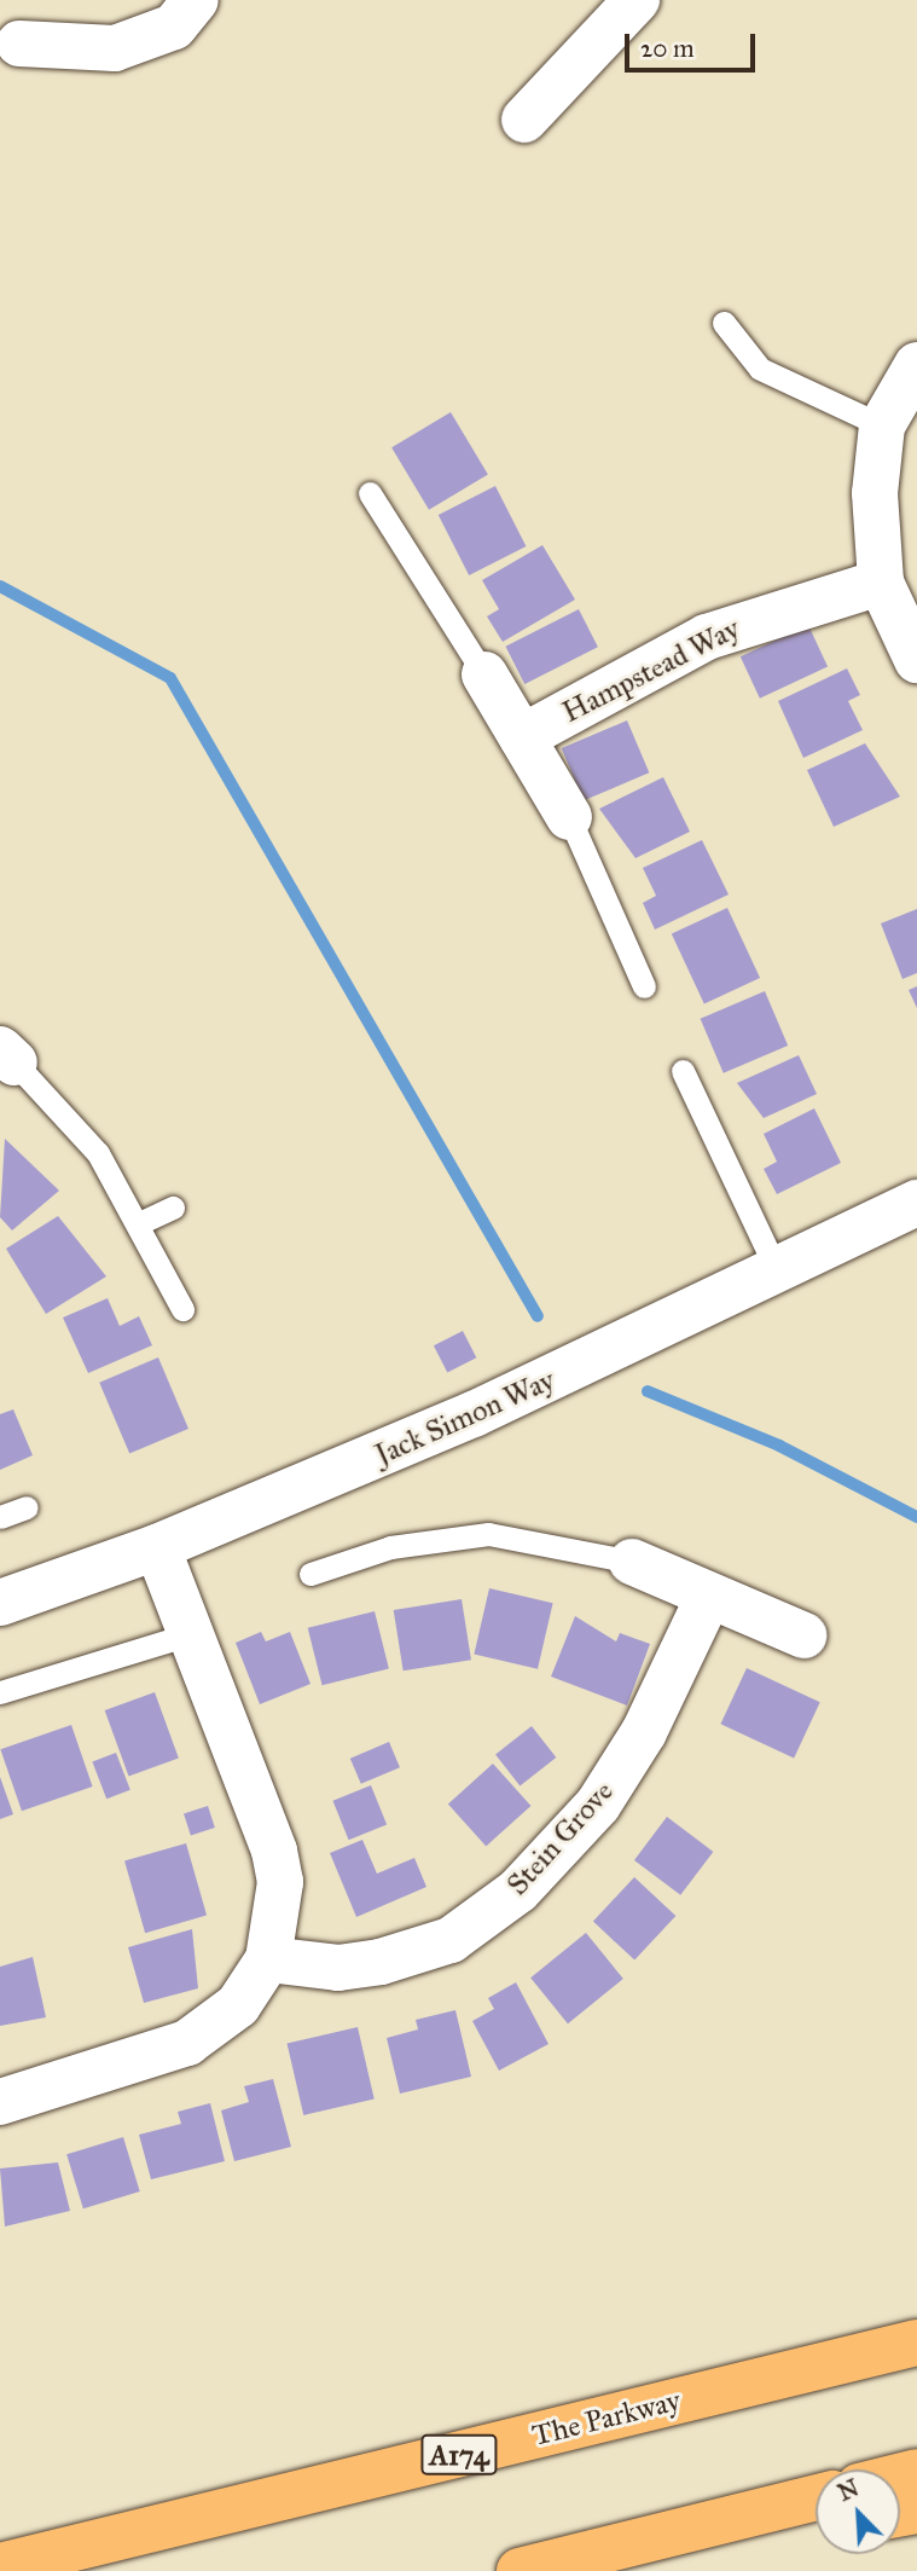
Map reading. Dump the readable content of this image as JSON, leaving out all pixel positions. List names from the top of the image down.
{
  "streets": {
    "highway": ["The Parkway", "A174"],
    "street": ["Hampstead Way", "Jack Simon Way", "Stein Grove"]
  },
  "scale_bar": "20 m",
  "north": "top left"
}
